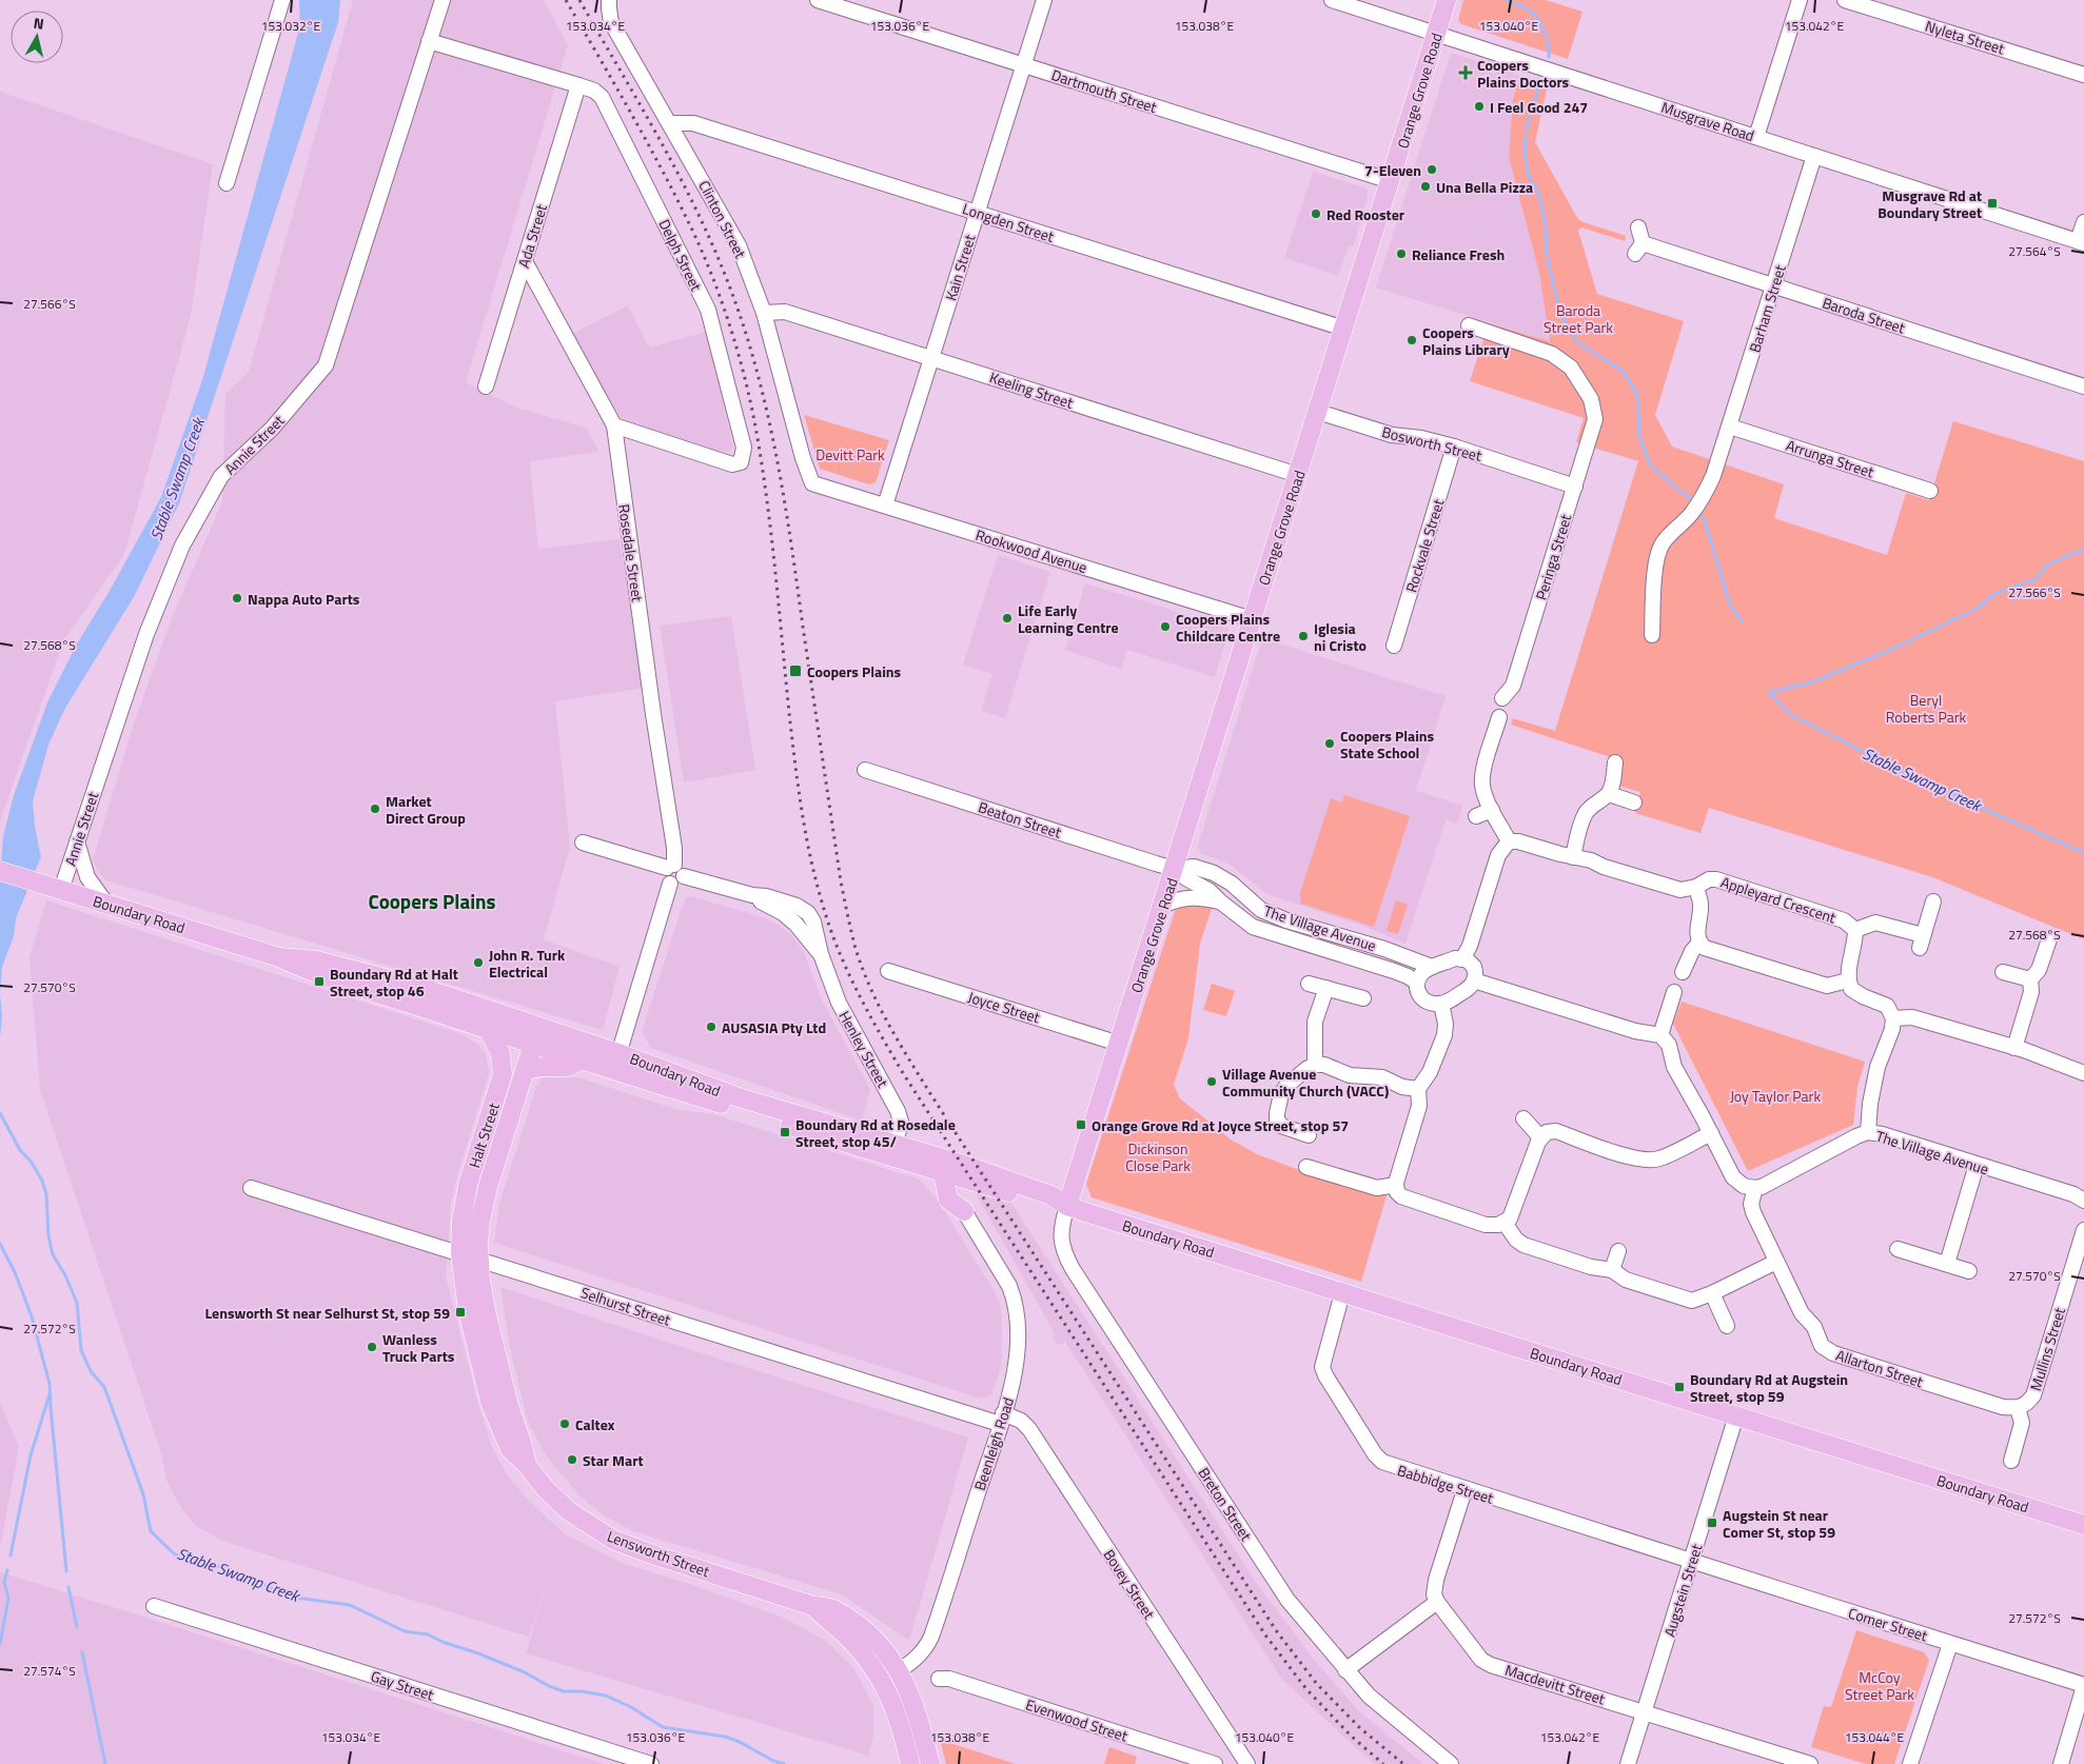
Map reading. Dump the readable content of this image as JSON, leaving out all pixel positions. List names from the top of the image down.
{
  "streets": {
    "main road": [
      "Orange Grove Road",
      "Boundary Road",
      "Halt Street",
      "Lensworth Street"
    ],
    "street": [
      "Nyleta Street",
      "Dartmouth Street",
      "Musgrave Road",
      "Clinton Street",
      "Longden Street",
      "Ada Street",
      "Delph Street",
      "Kain Street",
      "Barham Street",
      "Baroda Street",
      "Keeling Street",
      "Bosworth Street",
      "Annie Street",
      "Arrunga Street",
      "Rockvale Street",
      "Rookwood Avenue",
      "Rosedale Street",
      "Peringa Street",
      "Beaton Street",
      "Appleyard Crescent",
      "The Village Avenue",
      "Joyce Street",
      "Henley Street",
      "Selhurst Street",
      "Mullins Street",
      "Allarton Street",
      "Beenleigh Road",
      "Babbidge Street",
      "Breton Street",
      "Bovey Street",
      "Augstein Street",
      "Comer Street",
      "Macdevitt Street",
      "Gay Street",
      "Evenwood Street"
    ]
  },
  "crossings": [
    ["Dartmouth Street", "Orange Grove Road"],
    ["Dartmouth Street", "Kain Street"],
    ["Orange Grove Road", "Musgrave Road"],
    ["Orange Grove Road", "Longden Street"],
    ["Orange Grove Road", "Keeling Street"],
    ["Orange Grove Road", "Bosworth Street"],
    ["Orange Grove Road", "Rookwood Avenue"],
    ["Orange Grove Road", "Beaton Street"],
    ["Orange Grove Road", "Boundary Road"],
    ["Orange Grove Road", "The Village Avenue"],
    ["Orange Grove Road", "Joyce Street"],
    ["Orange Grove Road", "Breton Street"],
    ["Musgrave Road", "Barham Street"],
    ["Clinton Street", "Longden Street"],
    ["Clinton Street", "Keeling Street"],
    ["Clinton Street", "Rookwood Avenue"],
    ["Longden Street", "Kain Street"],
    ["Ada Street", "Delph Street"],
    ["Ada Street", "Rosedale Street"],
    ["Delph Street", "Annie Street"],
    ["Delph Street", "Rosedale Street"],
    ["Kain Street", "Keeling Street"],
    ["Kain Street", "Rookwood Avenue"],
    ["Barham Street", "Baroda Street"],
    ["Barham Street", "Arrunga Street"],
    ["Bosworth Street", "Rockvale Street"],
    ["Bosworth Street", "Peringa Street"],
    ["Annie Street", "Boundary Road"],
    ["Rosedale Street", "Henley Street"],
    ["Beaton Street", "The Village Avenue"],
    ["Boundary Road", "Henley Street"],
    ["Boundary Road", "Halt Street"],
    ["Boundary Road", "Babbidge Street"],
    ["Boundary Road", "Breton Street"],
    ["Boundary Road", "Augstein Street"],
    ["The Village Avenue", "Allarton Street"],
    ["Halt Street", "Selhurst Street"],
    ["Halt Street", "Lensworth Street"],
    ["Selhurst Street", "Beenleigh Road"],
    ["Selhurst Street", "Lensworth Street"],
    ["Selhurst Street", "Bovey Street"],
    ["Mullins Street", "Allarton Street"],
    ["Beenleigh Road", "Lensworth Street"],
    ["Beenleigh Road", "Bovey Street"],
    ["Babbidge Street", "Augstein Street"],
    ["Babbidge Street", "Comer Street"],
    ["Augstein Street", "Comer Street"],
    ["Augstein Street", "Macdevitt Street"]
  ],
  "districts": ["Coopers Plains"],
  "water": ["Stable Swamp Creek"],
  "parks": [
    "Baroda Street Park",
    "Devitt Park",
    "Beryl Roberts Park",
    "Joy Taylor Park",
    "Dickinson Close Park",
    "McCoy Street Park"
  ],
  "places": {
    "health": ["Coopers Plains Doctors"],
    "other": [
      "I Feel Good 247",
      "7-Eleven",
      "Una Bella Pizza",
      "Red Rooster",
      "Reliance Fresh",
      "Coopers Plains Library",
      "Nappa Auto Parts",
      "Life Early Learning Centre",
      "Coopers Plains Childcare Centre",
      "Iglesia ni Cristo",
      "Coopers Plains State School",
      "Market Direct Group",
      "John R. Turk Electrical",
      "AUSASIA Pty Ltd",
      "Village Avenue Community Church (VACC)",
      "Wanless Truck Parts",
      "Caltex",
      "Star Mart"
    ],
    "transit": [
      "Musgrave Rd at Boundary Street",
      "Coopers Plains",
      "Boundary Rd at Halt Street, stop 46",
      "Orange Grove Rd at Joyce Street, stop 57",
      "Boundary Rd at Rosedale Street, stop 45/",
      "Lensworth St near Selhurst St, stop 59",
      "Boundary Rd at Augstein Street, stop 59",
      "Augstein St near Comer St, stop 59"
    ]
  },
  "north": "top",
  "coordinates": [
    "153.032°E",
    "153.034°E",
    "153.036°E",
    "153.038°E",
    "153.040°E",
    "153.042°E",
    "27.564°S",
    "27.566°S",
    "27.568°S",
    "27.570°S",
    "27.572°S",
    "27.574°S",
    "153.044°E"
  ]
}
